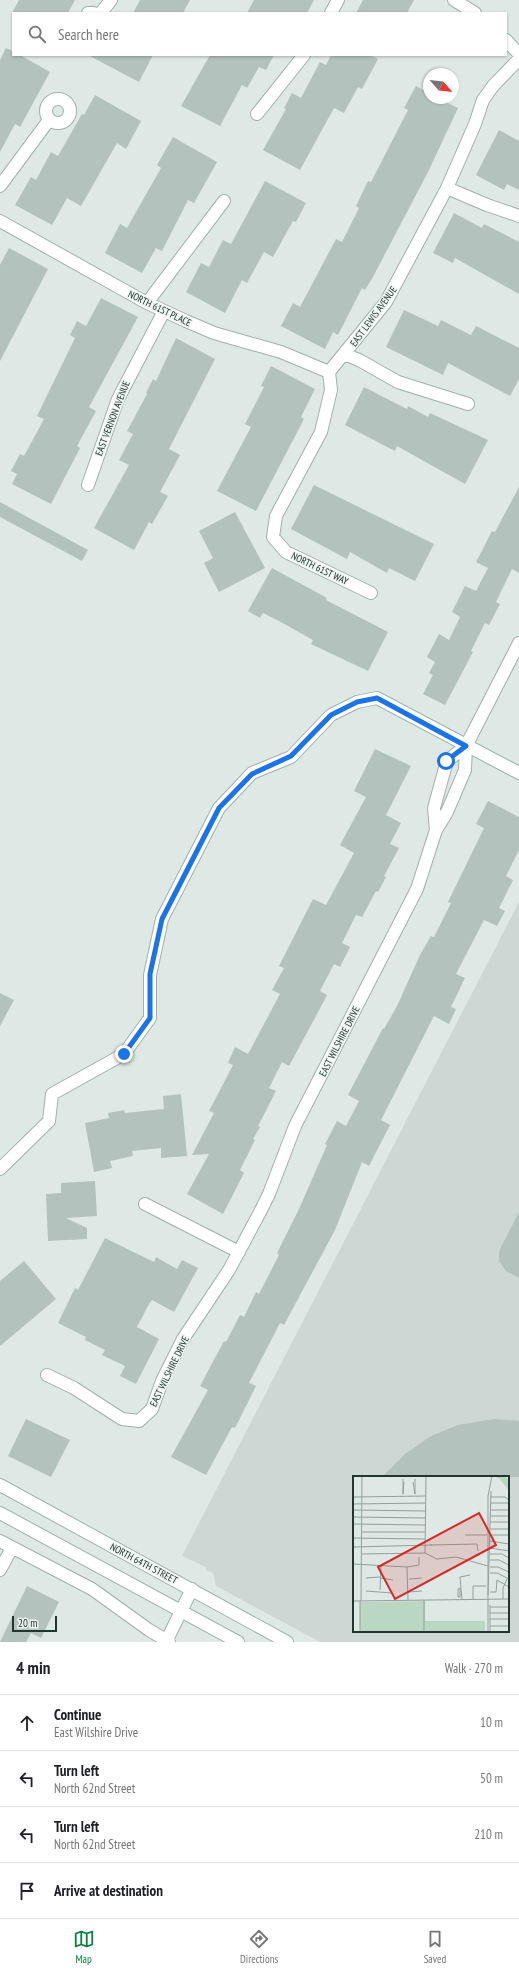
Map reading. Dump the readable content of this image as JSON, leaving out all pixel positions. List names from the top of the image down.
{
  "streets": {
    "street": [
      "NORTH 61ST PLACE",
      "EAST LEWIS AVENUE",
      "EAST VERNON AVENUE",
      "NORTH 61ST WAY",
      "EAST WILSHIRE DRIVE",
      "NORTH 64TH STREET"
    ]
  },
  "crossings": [
    ["NORTH 61ST PLACE", "EAST LEWIS AVENUE"],
    ["NORTH 61ST PLACE", "EAST VERNON AVENUE"],
    ["NORTH 61ST PLACE", "NORTH 61ST WAY"],
    ["EAST LEWIS AVENUE", "NORTH 61ST WAY"]
  ],
  "scale_bar": "20 m",
  "north": "bottom right",
  "page": {
    "search": "Search here",
    "scale": "20 m",
    "heading": ["4 min", "Walk · 270 m"],
    "list": [
      ["Continue", "East Wilshire Drive", "10 m"],
      ["Turn left", "North 62nd Street", "50 m"],
      ["Turn left", "North 62nd Street", "210 m"],
      "Arrive at destination"
    ],
    "nav": ["Map", "Directions", "Saved"]
  }
}
